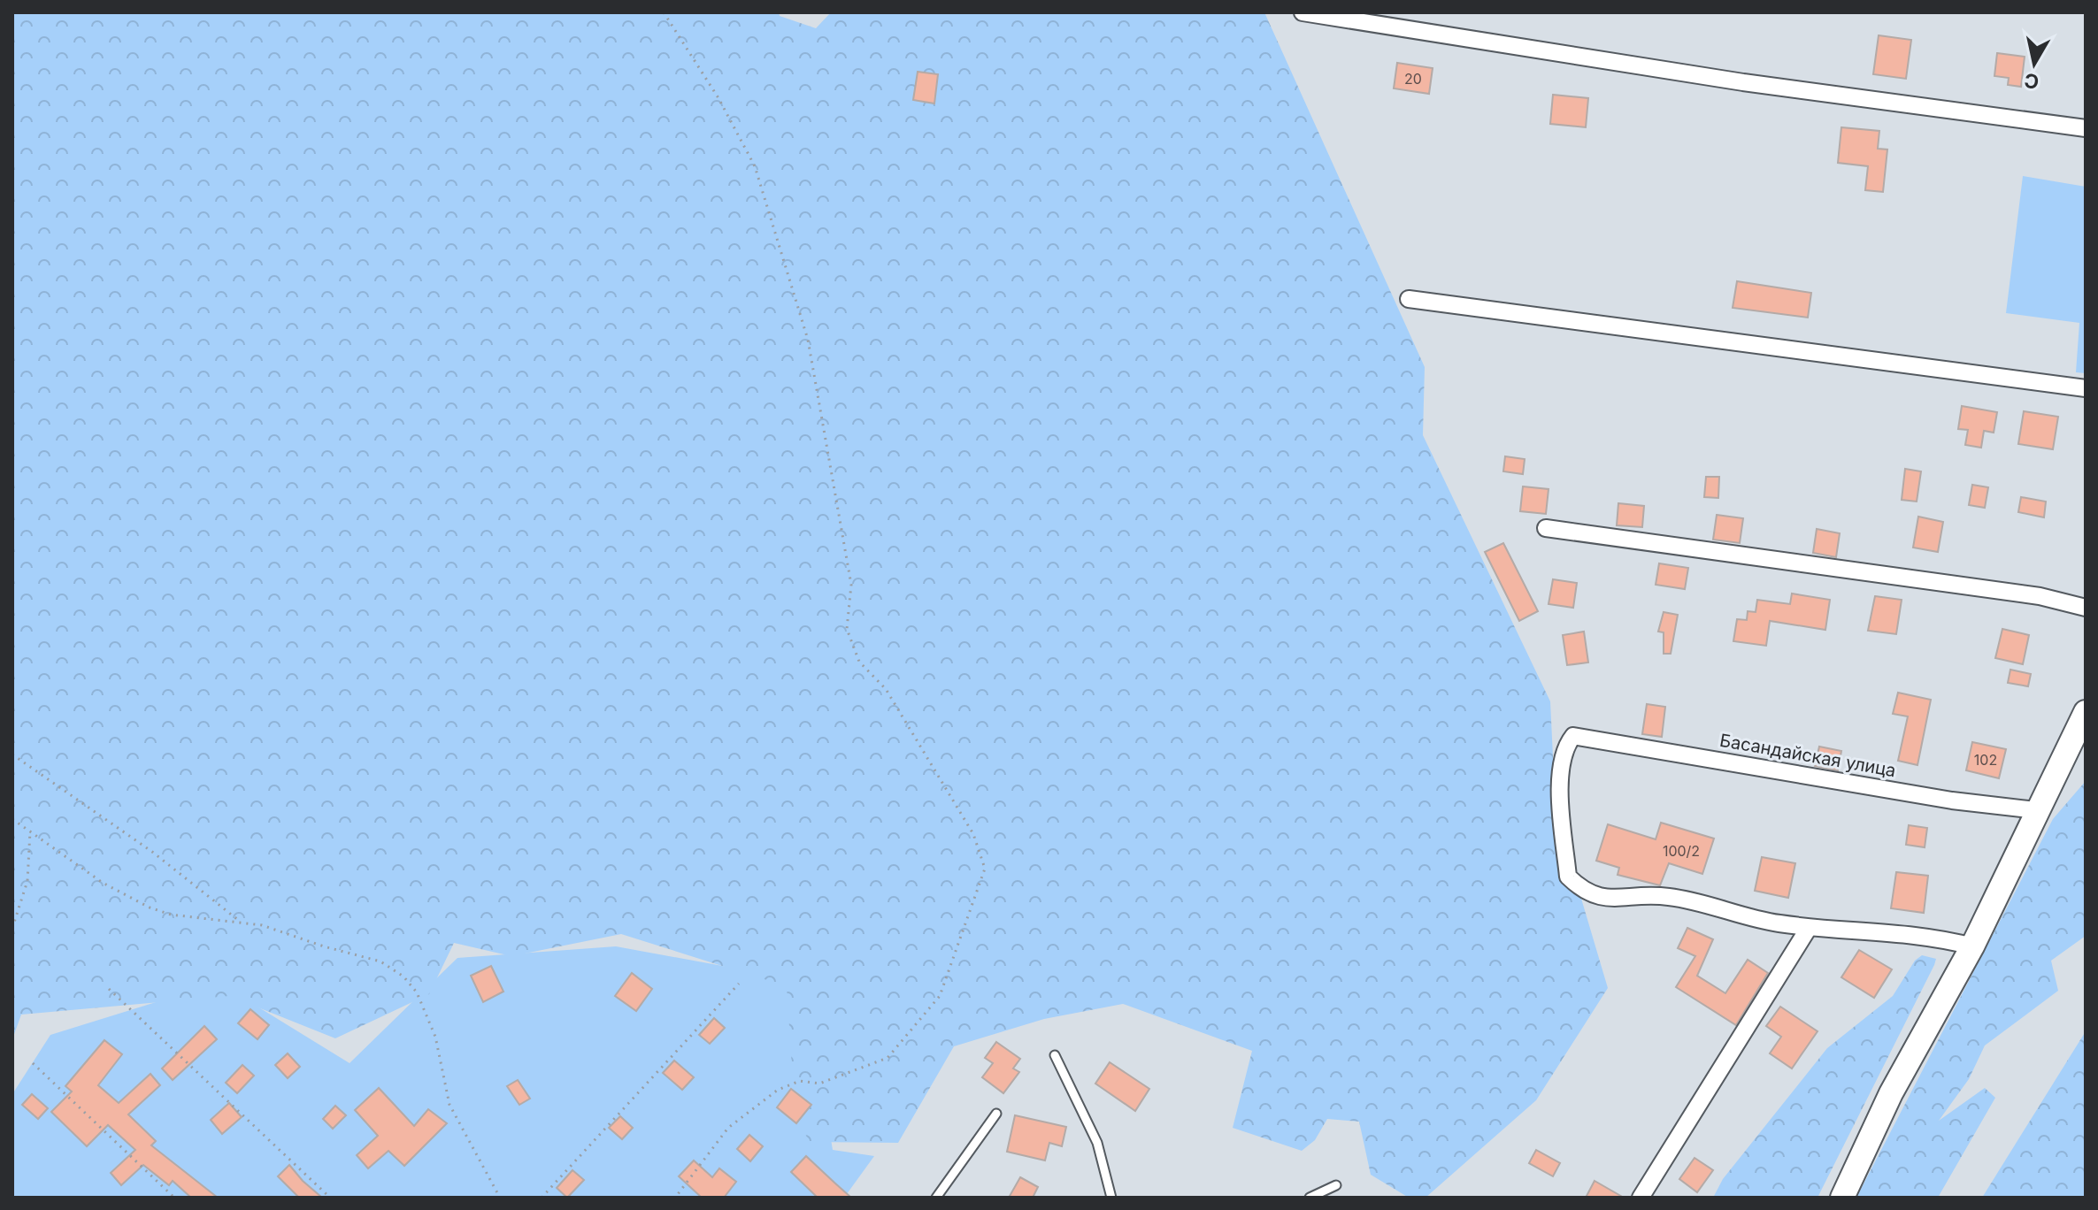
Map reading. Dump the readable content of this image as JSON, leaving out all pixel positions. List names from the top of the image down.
{
  "streets": {
    "street": ["Басандайская улица"]
  },
  "house_numbers": ["20", "102", "100/2"],
  "north": "bottom"
}
